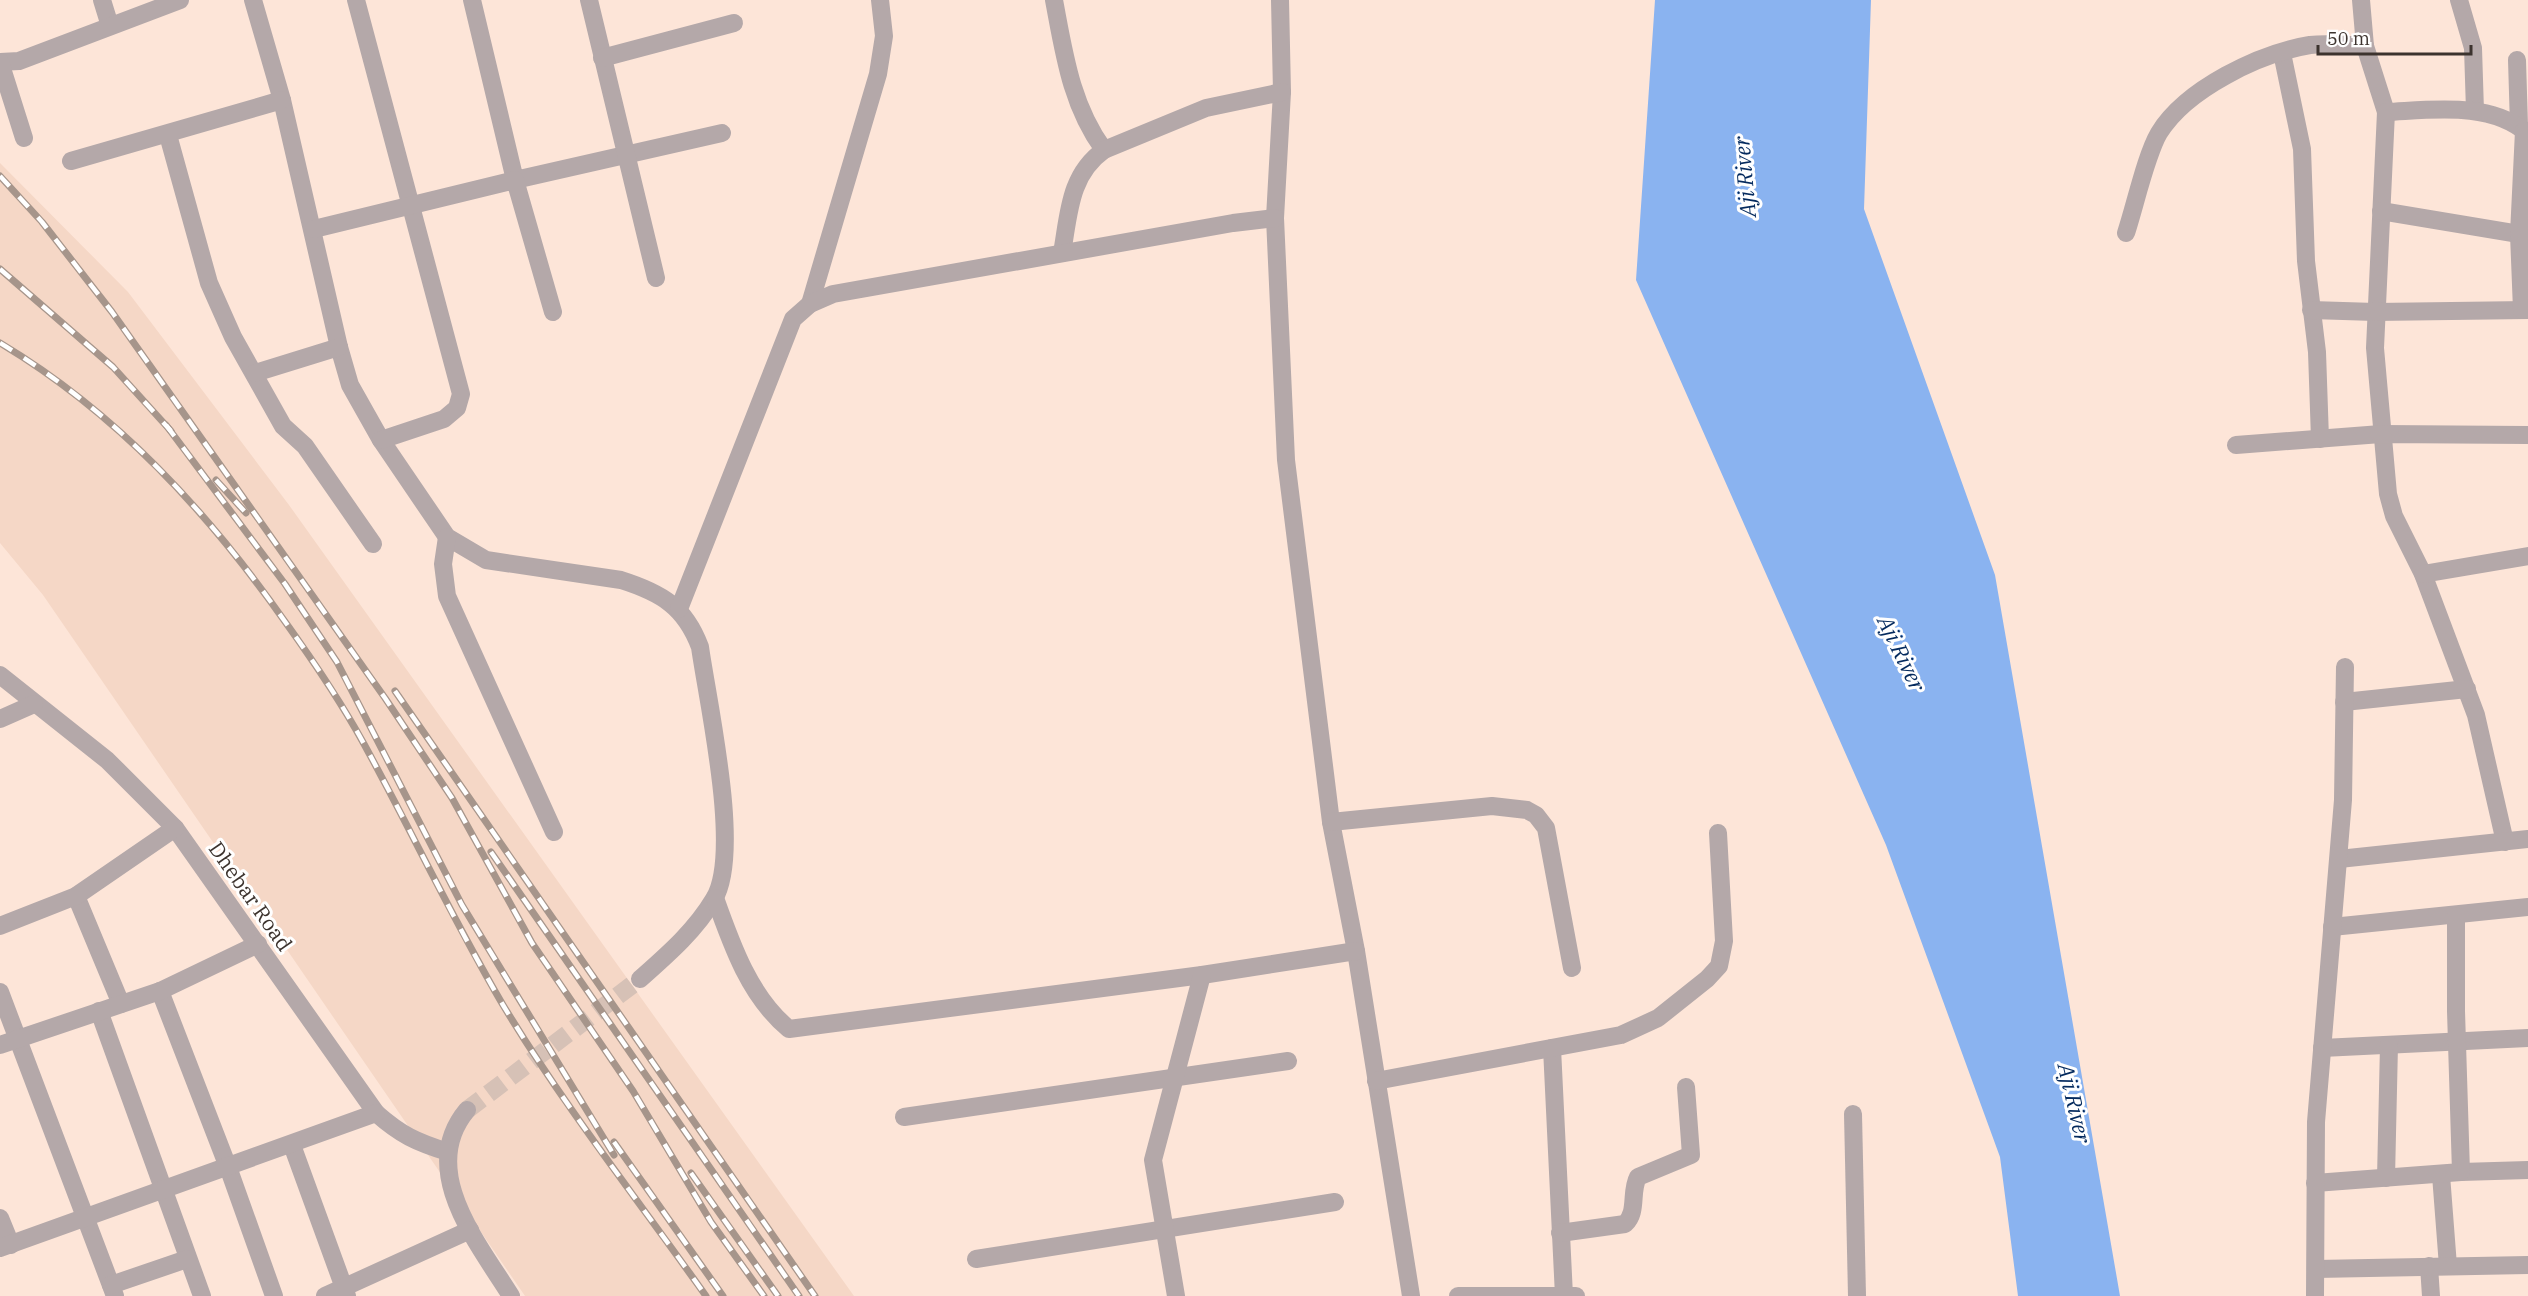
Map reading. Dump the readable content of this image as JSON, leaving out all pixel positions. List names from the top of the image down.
{
  "streets": {
    "street": ["Dhebar Road"]
  },
  "water": ["Aji River"],
  "scale_bar": "50 m"
}
